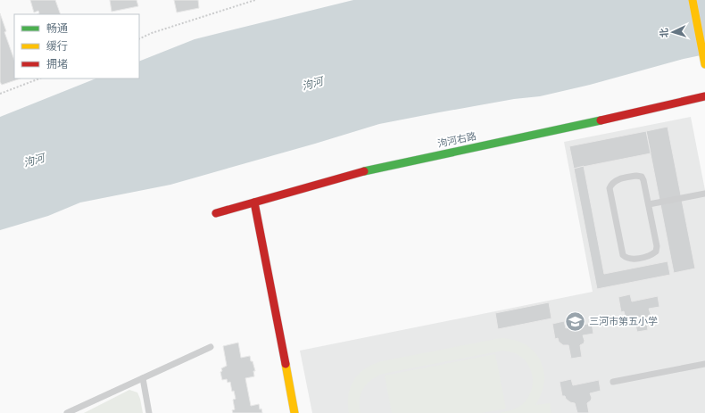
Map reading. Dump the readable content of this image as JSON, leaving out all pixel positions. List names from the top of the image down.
{
  "streets": {
    "street": ["泃河右路"]
  },
  "water": ["泃河"],
  "places": {
    "school or university": ["三河市第五小学"]
  },
  "legend": ["畅通", "缓行", "拥堵"],
  "north": "left"
}
